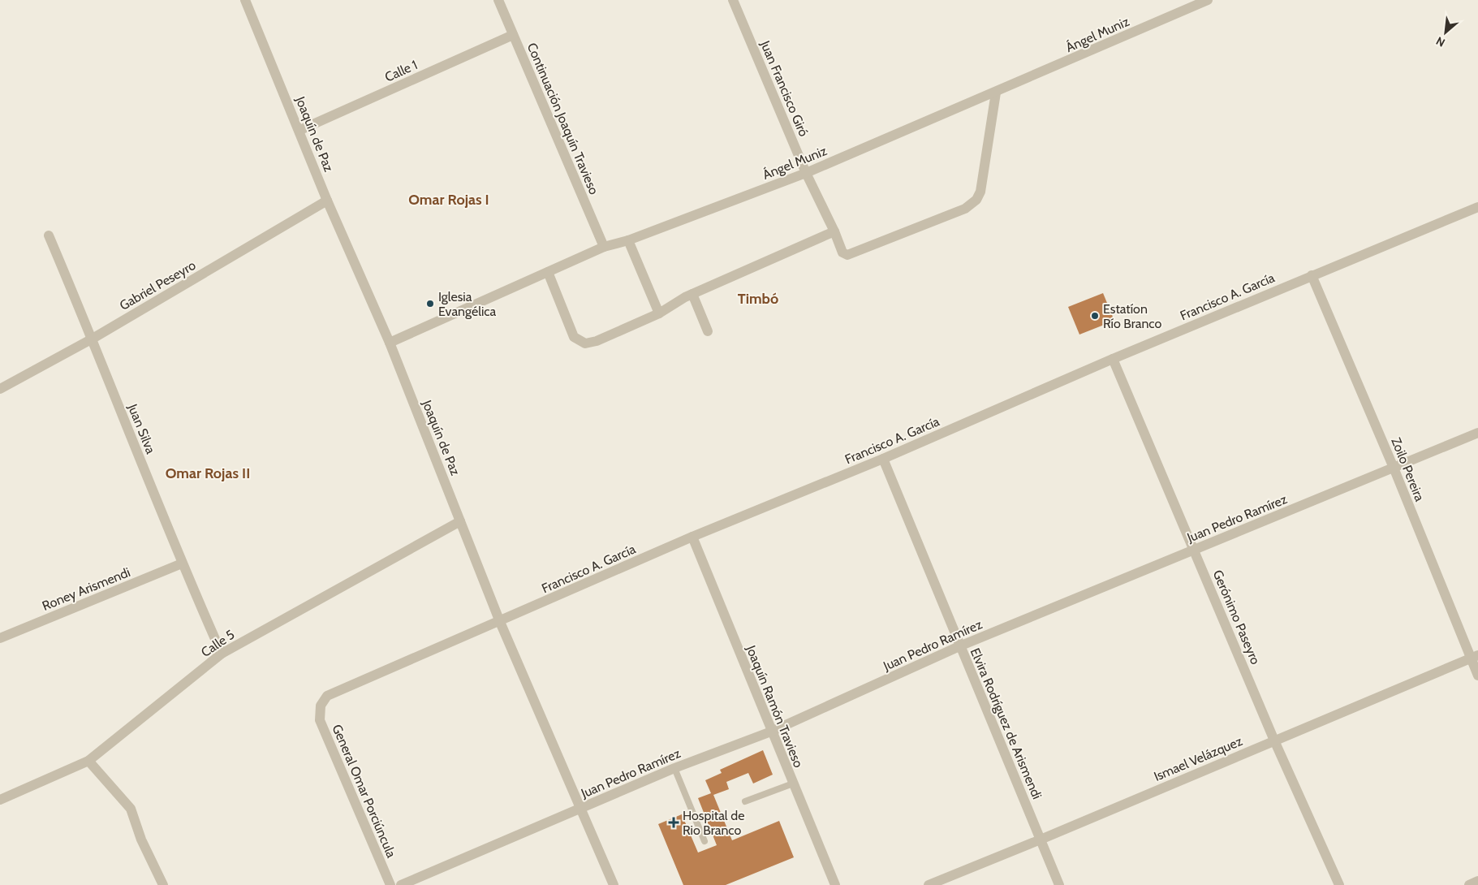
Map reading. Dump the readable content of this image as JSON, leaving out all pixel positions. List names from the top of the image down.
{
  "streets": {
    "street": [
      "Ángel Muniz",
      "Calle 1",
      "Juan Francisco Giró",
      "Continuación Joaquín Travieso",
      "Joaquín de Paz",
      "Gabriel Peseyro",
      "Francisco A. García",
      "Juan Silva",
      "Zoilo Pereira",
      "Juan Pedro Ramírez",
      "Roney Arismendi",
      "Gerónimo Paseyro",
      "Calle 5",
      "Joaquín Ramón Travieso",
      "Elvira Rodríguez de Arismendi",
      "Ismael Velázquez",
      "General Omar Porciúncula"
    ]
  },
  "crossings": [
    ["Ángel Muniz", "Juan Francisco Giró"],
    ["Ángel Muniz", "Continuación Joaquín Travieso"],
    ["Ángel Muniz", "Joaquín de Paz"],
    ["Calle 1", "Continuación Joaquín Travieso"],
    ["Calle 1", "Joaquín de Paz"],
    ["Joaquín de Paz", "Gabriel Peseyro"],
    ["Joaquín de Paz", "Francisco A. García"],
    ["Joaquín de Paz", "Juan Pedro Ramírez"],
    ["Joaquín de Paz", "Calle 5"],
    ["Gabriel Peseyro", "Juan Silva"],
    ["Francisco A. García", "Zoilo Pereira"],
    ["Francisco A. García", "Gerónimo Paseyro"],
    ["Francisco A. García", "Joaquín Ramón Travieso"],
    ["Francisco A. García", "Elvira Rodríguez de Arismendi"],
    ["Francisco A. García", "General Omar Porciúncula"],
    ["Juan Silva", "Roney Arismendi"],
    ["Juan Silva", "Calle 5"],
    ["Zoilo Pereira", "Juan Pedro Ramírez"],
    ["Zoilo Pereira", "Ismael Velázquez"],
    ["Juan Pedro Ramírez", "Gerónimo Paseyro"],
    ["Juan Pedro Ramírez", "Joaquín Ramón Travieso"],
    ["Juan Pedro Ramírez", "Elvira Rodríguez de Arismendi"],
    ["Gerónimo Paseyro", "Ismael Velázquez"],
    ["Elvira Rodríguez de Arismendi", "Ismael Velázquez"]
  ],
  "districts": ["Omar Rojas I", "Timbó", "Omar Rojas II"],
  "places": {
    "other": ["Iglesia Evangélica", "Estatíon Río Branco"],
    "health": ["Hospital de Rio Branco"]
  },
  "north": "bottom left"
}
